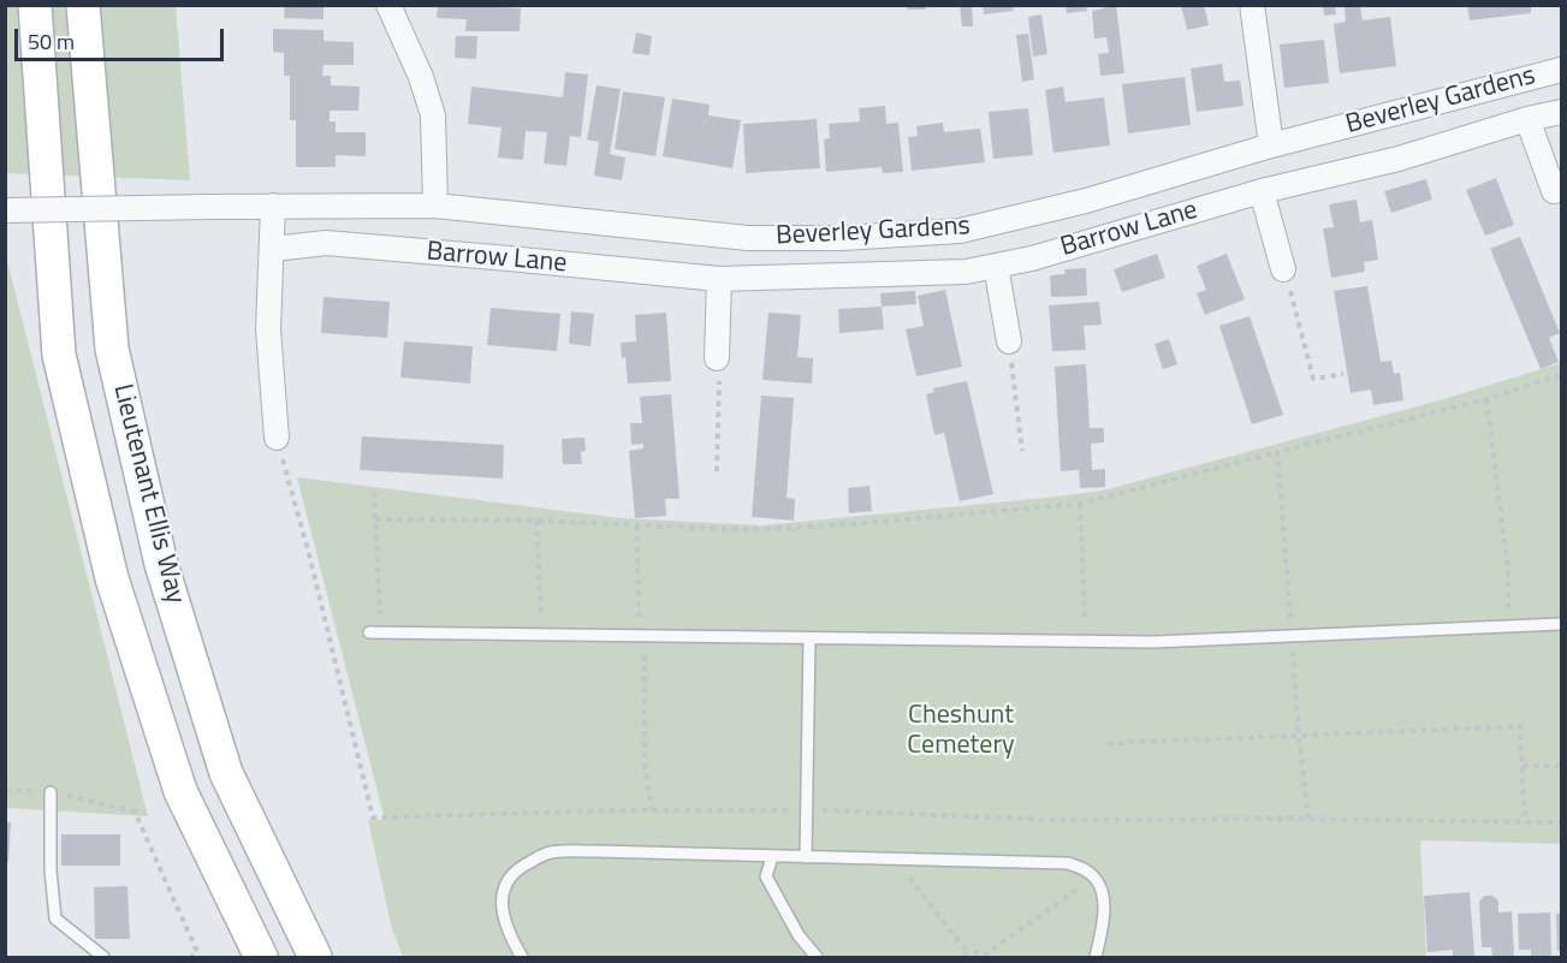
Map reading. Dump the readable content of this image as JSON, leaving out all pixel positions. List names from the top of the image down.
{
  "streets": {
    "main road": ["Lieutenant Ellis Way"],
    "street": ["Beverley Gardens", "Barrow Lane"]
  },
  "parks": ["Cheshunt Cemetery"],
  "scale_bar": "50 m"
}
